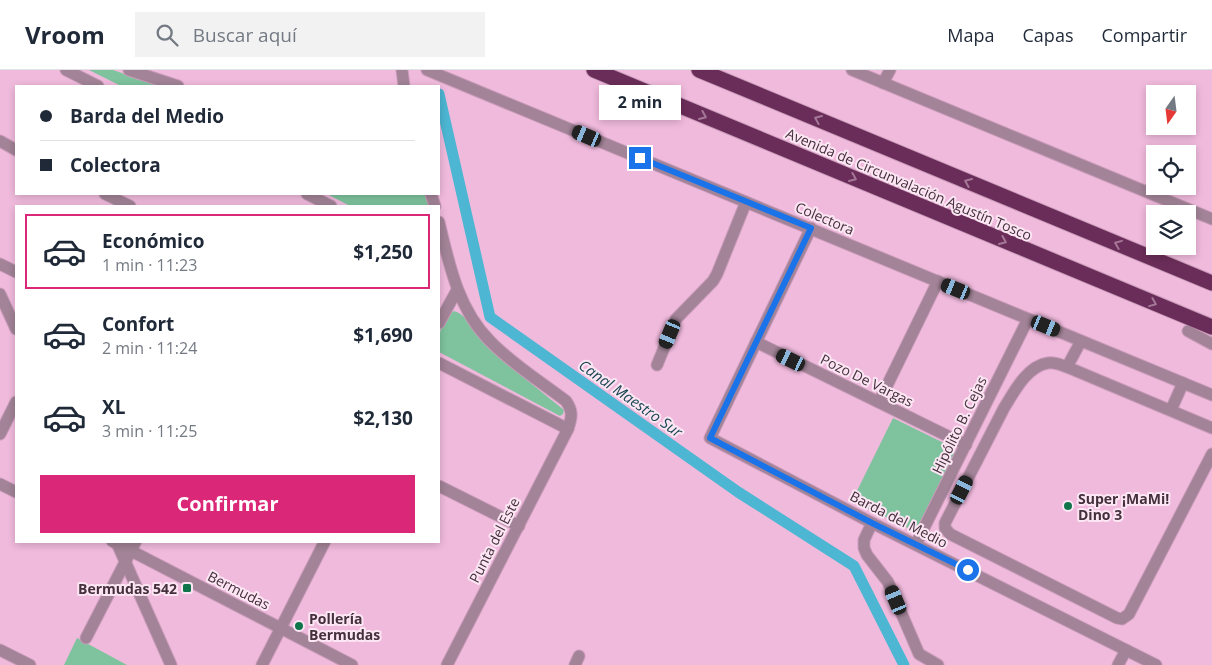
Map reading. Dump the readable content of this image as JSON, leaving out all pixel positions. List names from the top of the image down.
{
  "streets": {
    "highway": ["Avenida de Circunvalación Agustín Tosco"],
    "street": [
      "Colectora",
      "Pozo De Vargas",
      "Hipólito B. Cejas",
      "Barda del Medio",
      "Punta del Este",
      "Bermudas"
    ]
  },
  "crossings": [
    ["Colectora", "Hipólito B. Cejas"],
    ["Pozo De Vargas", "Hipólito B. Cejas"],
    ["Pozo De Vargas", "Barda del Medio"],
    ["Hipólito B. Cejas", "Barda del Medio"]
  ],
  "water": ["Canal Maestro Sur"],
  "places": {
    "other": ["Super ¡MaMi! Dino 3", "Pollería Bermudas"],
    "transit": ["Bermudas 542"]
  },
  "north": "bottom",
  "page": {
    "header": "Vroom",
    "search": "Buscar aquí",
    "nav": ["Mapa", "Capas", "Compartir"],
    "bubble": "2 min",
    "banner": ["Barda del Medio", "Colectora"],
    "list": [
      {
        "name": "Económico",
        "note": "1 min · 11:23",
        "value": "$1,250"
      },
      {
        "name": "Confort",
        "note": "2 min · 11:24",
        "value": "$1,690"
      },
      {
        "name": "XL",
        "note": "3 min · 11:25",
        "value": "$2,130"
      }
    ],
    "buttons": "Confirmar"
  }
}
